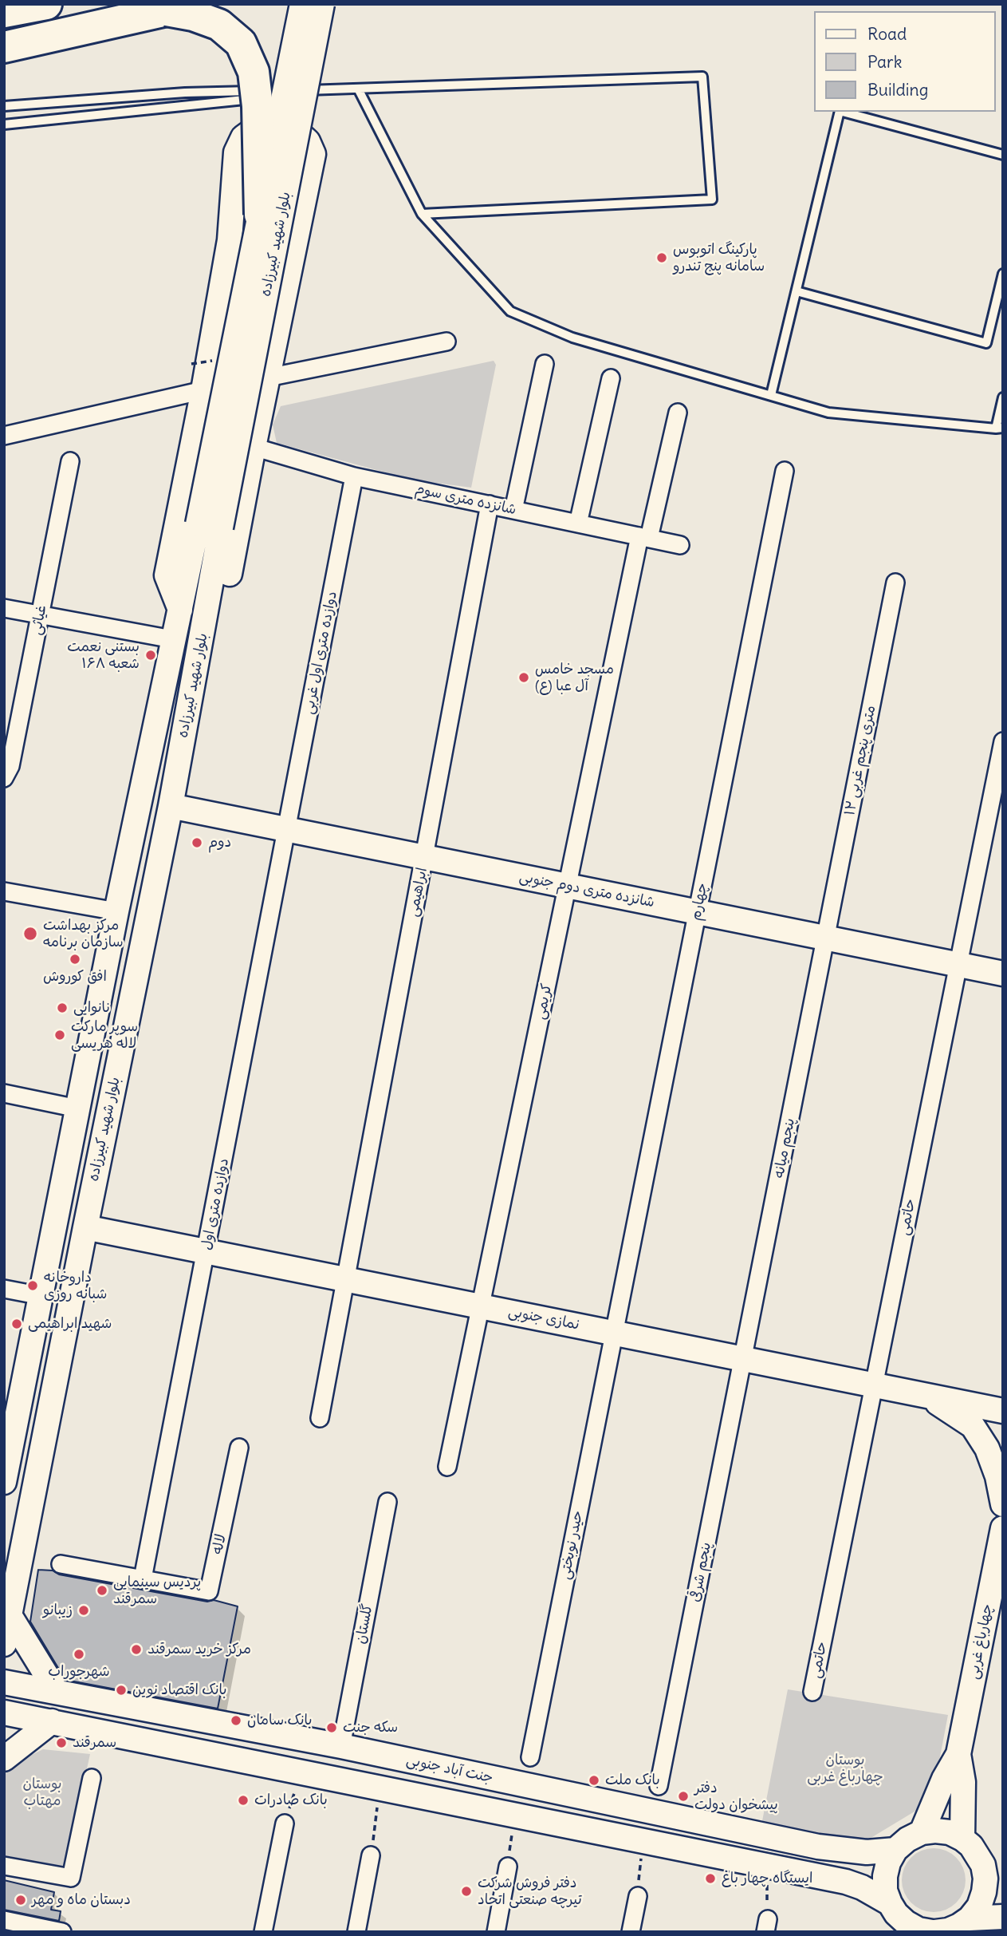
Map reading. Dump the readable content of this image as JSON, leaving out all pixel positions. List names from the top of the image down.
{
  "streets": {
    "main road": [
      "بلوار شهید کبیرزاده",
      "شانزده متری دوم جنوبی",
      "نمازی جنوبی",
      "چهارباغ غربی",
      "جنت آباد جنوبی"
    ],
    "street": [
      "شانزده متری سوم",
      "غیاثی",
      "دوازده متری اول غربی",
      "۱۲ متری پنجم غربی",
      "ابراهیمی",
      "چهارم",
      "کریمی",
      "پنجم میانه",
      "دوازده متری اول",
      "حاتمی",
      "لاله",
      "حیدر نوبختی",
      "پنجم شرقی",
      "گلستان"
    ]
  },
  "crossings": [
    ["بلوار شهید کبیرزاده", "شانزده متری سوم"],
    ["بلوار شهید کبیرزاده", "شانزده متری دوم جنوبی"],
    ["بلوار شهید کبیرزاده", "نمازی جنوبی"],
    ["شانزده متری سوم", "دوازده متری اول غربی"],
    ["شانزده متری سوم", "ابراهیمی"],
    ["شانزده متری سوم", "کریمی"],
    ["دوازده متری اول غربی", "شانزده متری دوم جنوبی"],
    ["دوازده متری اول غربی", "دوازده متری اول"],
    ["۱۲ متری پنجم غربی", "شانزده متری دوم جنوبی"],
    ["۱۲ متری پنجم غربی", "پنجم میانه"],
    ["شانزده متری دوم جنوبی", "ابراهیمی"],
    ["شانزده متری دوم جنوبی", "چهارم"],
    ["شانزده متری دوم جنوبی", "کریمی"],
    ["شانزده متری دوم جنوبی", "پنجم میانه"],
    ["شانزده متری دوم جنوبی", "دوازده متری اول"],
    ["شانزده متری دوم جنوبی", "حاتمی"],
    ["ابراهیمی", "نمازی جنوبی"],
    ["چهارم", "نمازی جنوبی"],
    ["چهارم", "حیدر نوبختی"],
    ["کریمی", "نمازی جنوبی"],
    ["پنجم میانه", "نمازی جنوبی"],
    ["پنجم میانه", "پنجم شرقی"],
    ["دوازده متری اول", "نمازی جنوبی"],
    ["دوازده متری اول", "لاله"],
    ["حاتمی", "نمازی جنوبی"],
    ["نمازی جنوبی", "حیدر نوبختی"],
    ["نمازی جنوبی", "پنجم شرقی"],
    ["گلستان", "جنت آباد جنوبی"]
  ],
  "parks": ["بوستان چهارباغ غربی", "بوستان مهتاب"],
  "places": [
    "پارکینگ اتوبوس سامانه پنج تندرو",
    "بستنی نعمت شعبه ۱۶۸",
    "مسجد خامس آل عبا (ع)",
    "دوم",
    "مرکز بهداشت سازمان برنامه",
    "افق کوروش",
    "نانوایی",
    "سوپر مارکت لاله هریسی",
    "داروخانه شبانه روزی",
    "شهید ابراهیمی",
    "پردیس سینمایی سمرقند",
    "زیبانو",
    "مرکز خرید سمرقند",
    "شهرجوراب",
    "بانک اقتصاد نوین",
    "بانک سامان",
    "سکه جنت",
    "سمرقند",
    "بانک ملت",
    "دفتر پیشخوان دولت",
    "بانک صادرات",
    "ایستگاه چهار باغ",
    "دفتر فروش شرکت تیرچه صنعتی اتحاد",
    "دبستان ماه و مهر"
  ],
  "legend": ["Road", "Park", "Building"]
}
